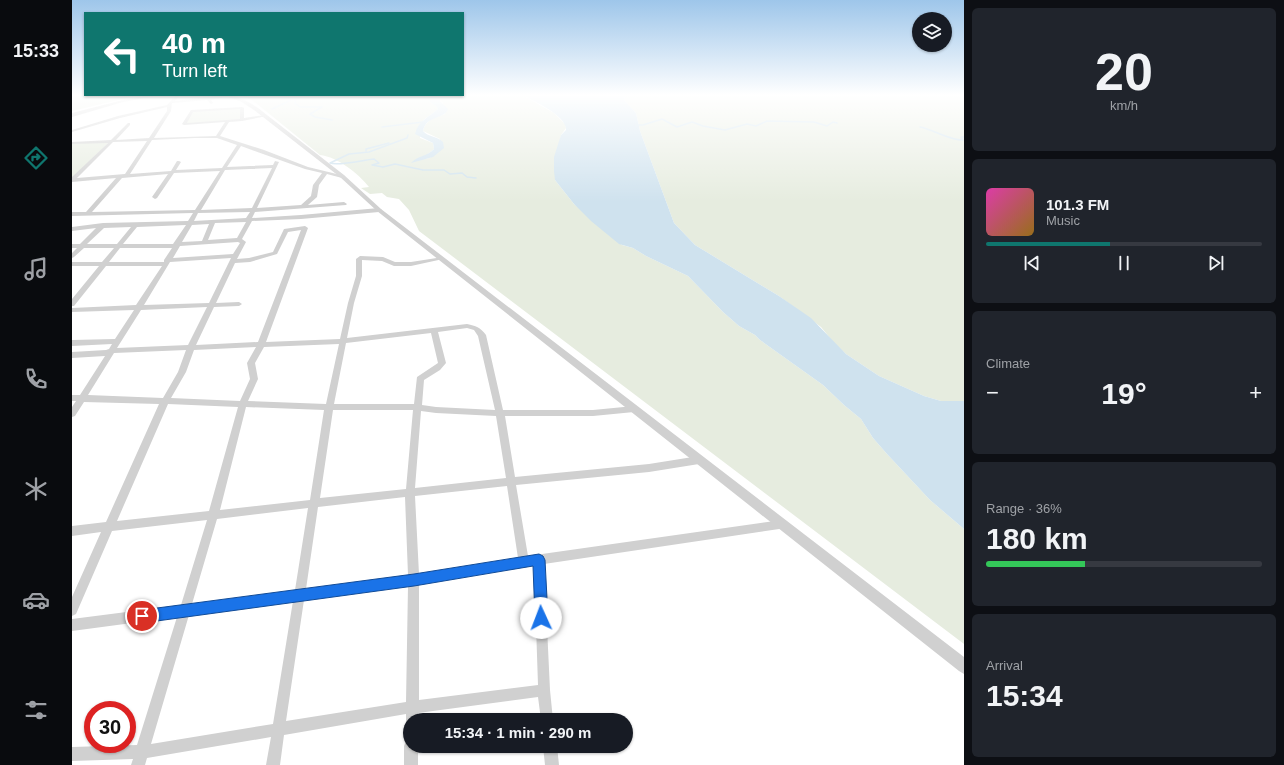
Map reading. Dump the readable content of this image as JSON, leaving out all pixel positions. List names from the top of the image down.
{
  "page": {
    "tabs": "15:33",
    "tile": [
      ["20", "km/h"],
      "Climate",
      ["Range · 36%", "180 km"],
      ["Arrival", "15:34"]
    ],
    "turn": ["40 m", "Turn left"],
    "song": ["101.3 FM", "Music"],
    "heat": ["−", "19°", "+"],
    "limit": "30",
    "trip": "15:34 · 1 min · 290 m"
  }
}
